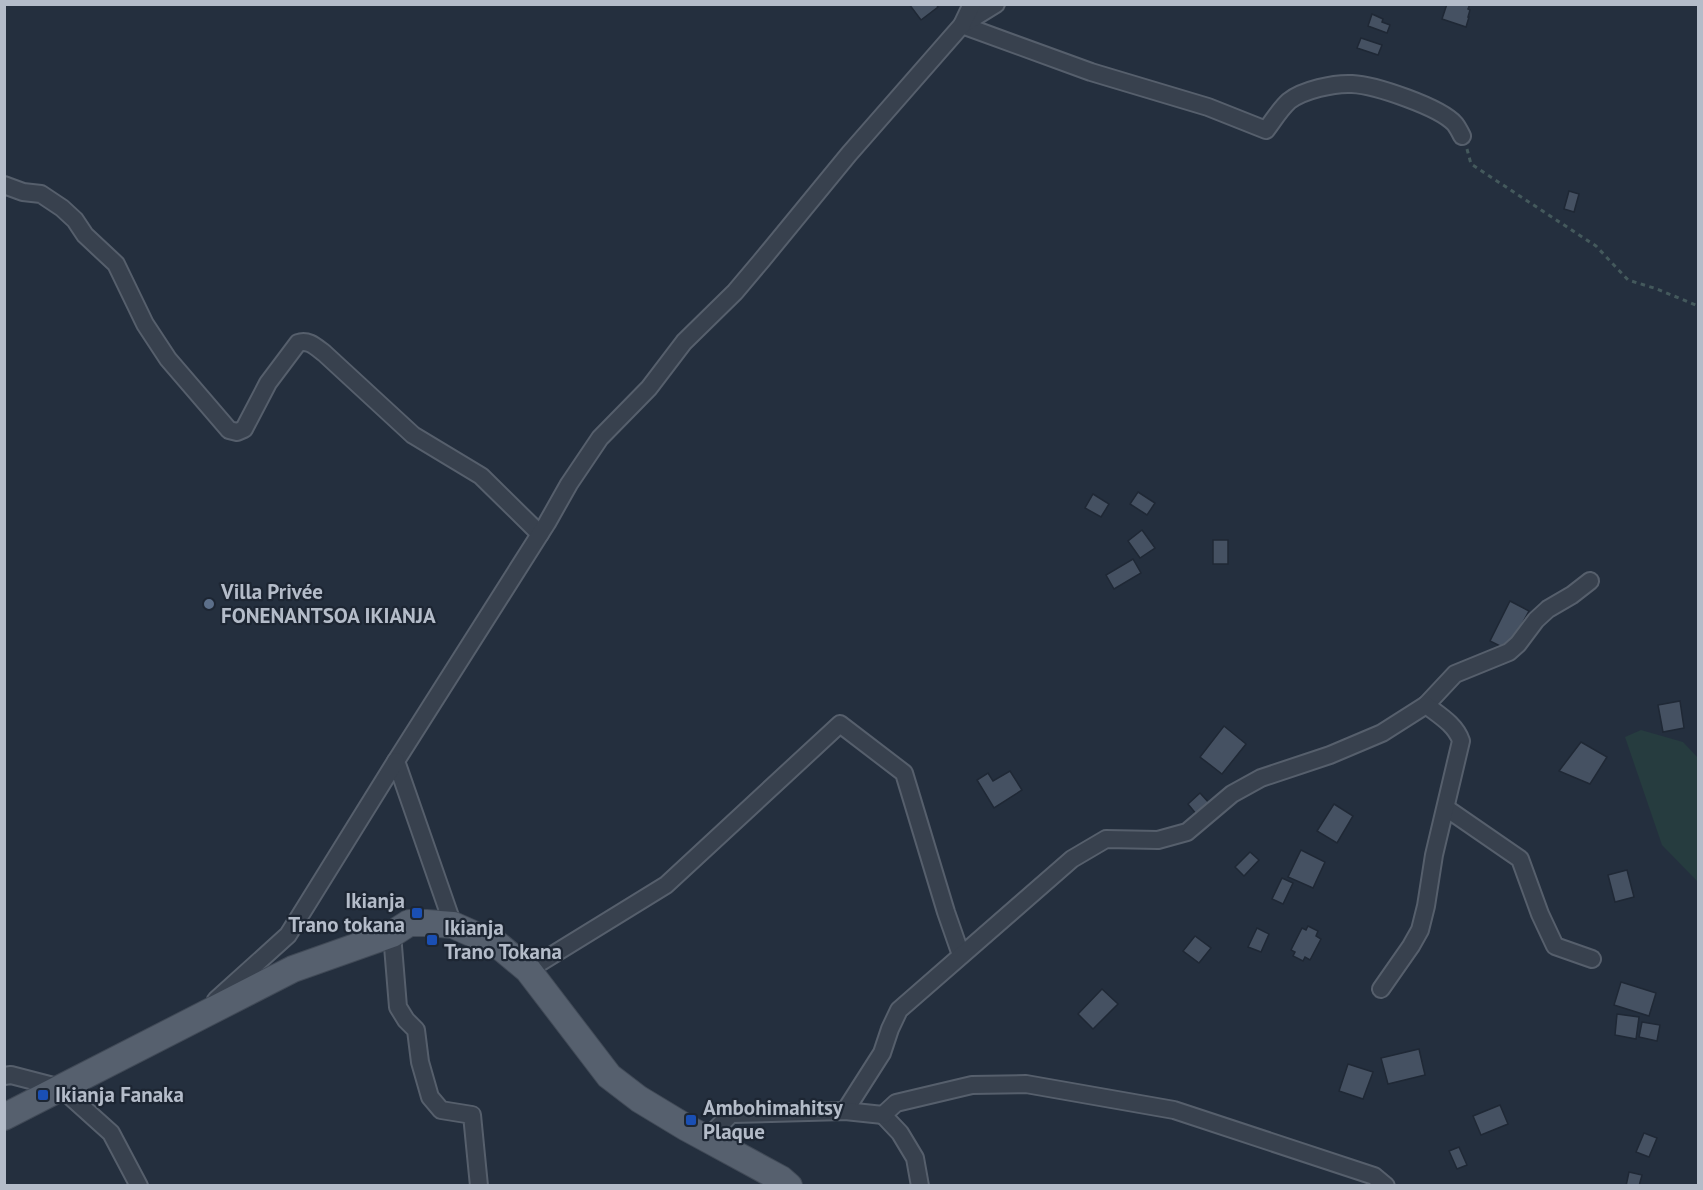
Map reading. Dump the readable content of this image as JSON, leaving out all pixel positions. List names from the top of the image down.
{
  "places": {
    "other": ["Villa Privée FONENANTSOA IKIANJA"],
    "transit": [
      "Ikianja Trano tokana",
      "Ikianja Trano Tokana",
      "Ikianja Fanaka",
      "Ambohimahitsy Plaque"
    ]
  }
}
